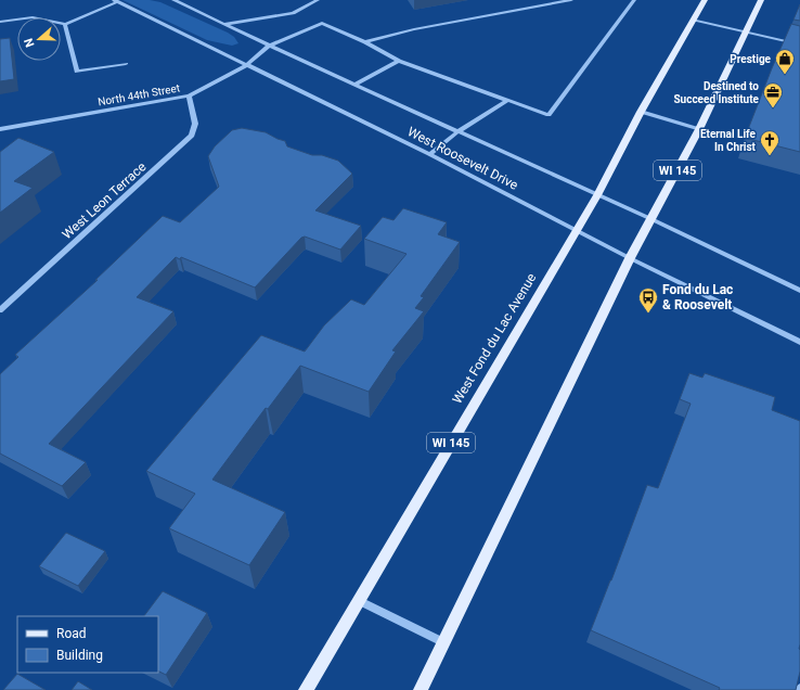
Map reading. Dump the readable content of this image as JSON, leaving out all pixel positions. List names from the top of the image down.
{
  "streets": {
    "main road": ["WI 145", "West Fond du Lac Avenue"],
    "street": ["North 44th Street", "West Roosevelt Drive", "West Leon Terrace"]
  },
  "crossings": [
    ["North 44th Street", "West Roosevelt Drive"],
    ["North 44th Street", "West Leon Terrace"],
    ["West Roosevelt Drive", "WI 145"],
    ["West Roosevelt Drive", "West Fond du Lac Avenue"]
  ],
  "places": {
    "shop": ["Prestige"],
    "office": ["Destined to Succeed Institute"],
    "church": ["Eternal Life In Christ"],
    "bus stop": ["Fond du Lac & Roosevelt"]
  },
  "legend": ["Road", "Building"],
  "north": "left"
}
